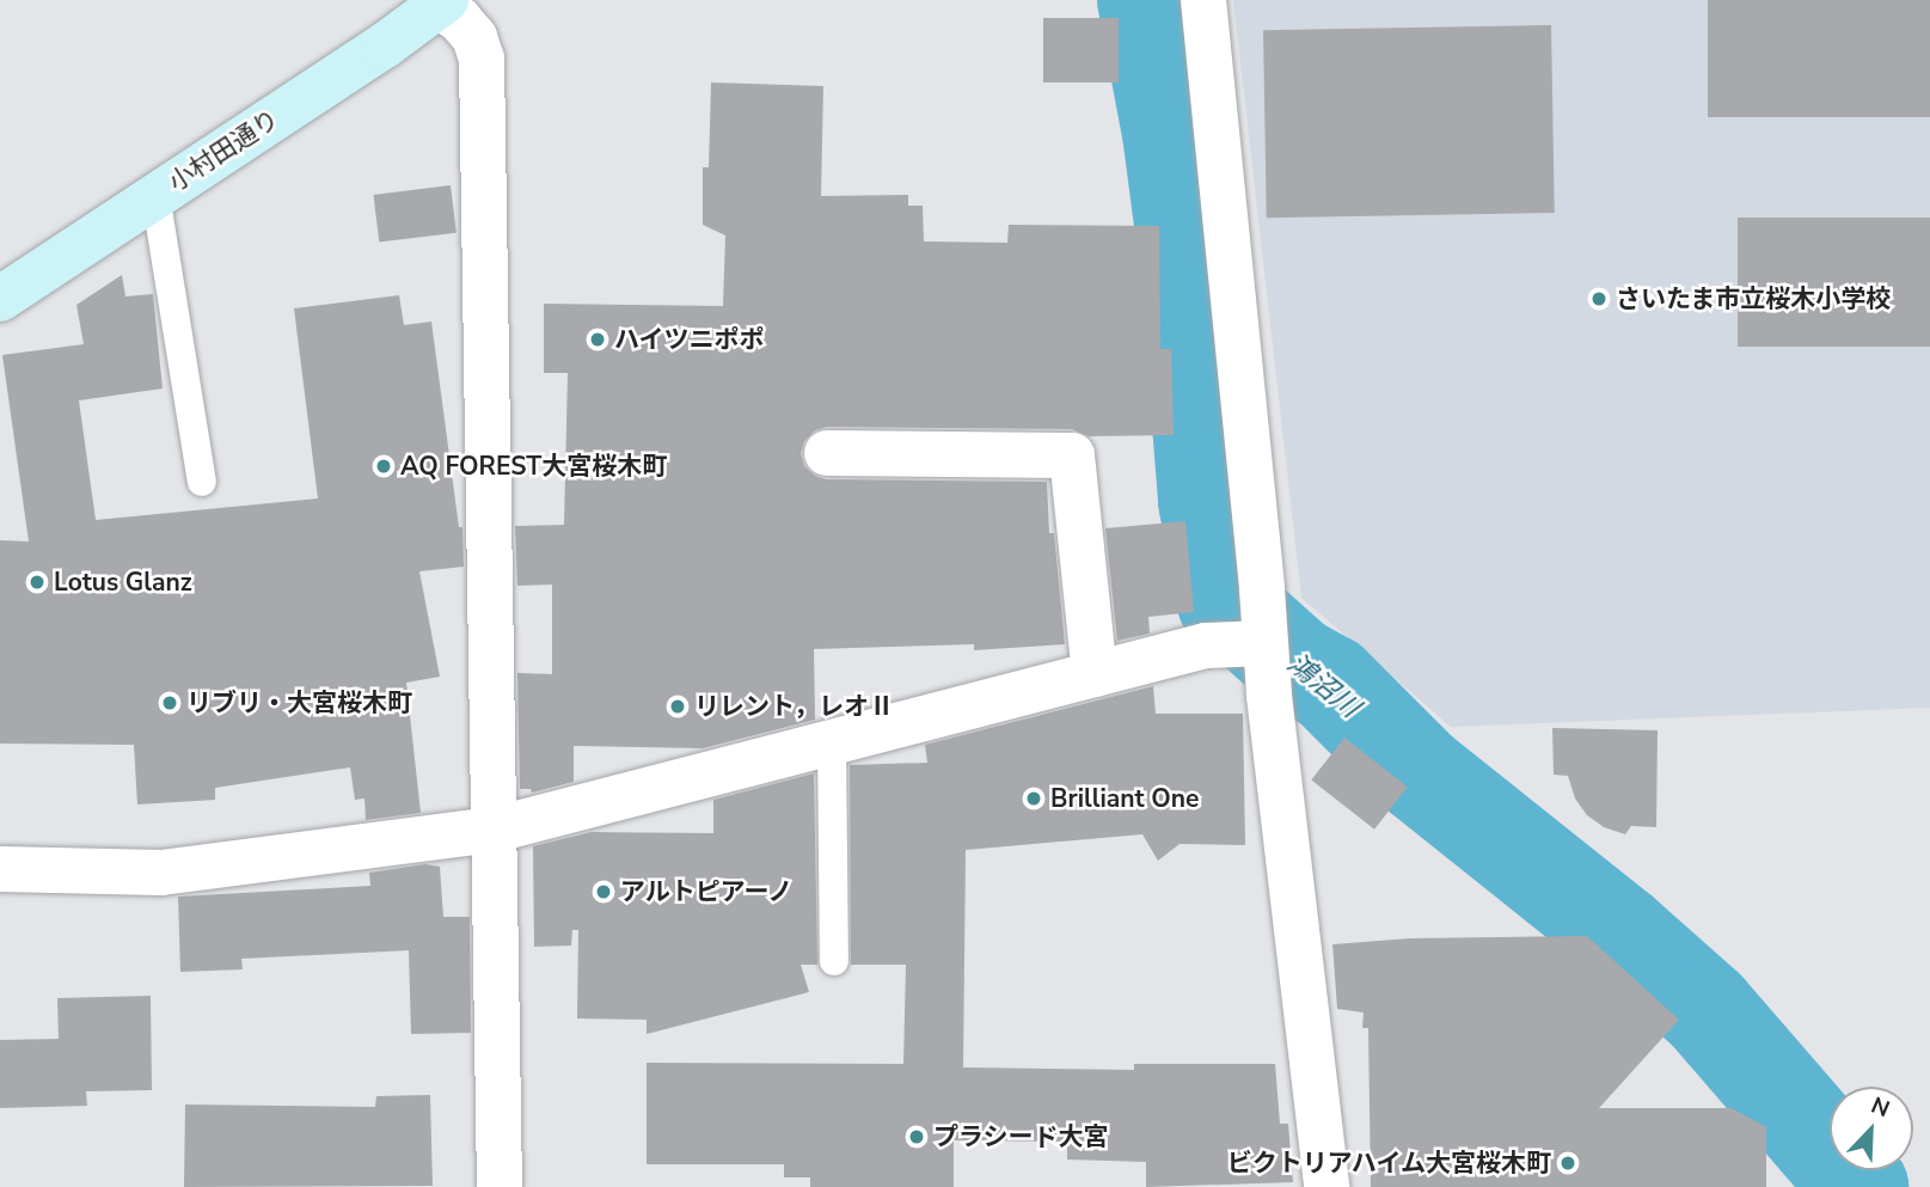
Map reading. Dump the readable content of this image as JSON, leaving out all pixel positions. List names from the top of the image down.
{
  "streets": {
    "street": ["小村田通り"]
  },
  "water": ["鴻沼川"],
  "places": [
    "さいたま市立桜木小学校",
    "ハイツニポポ",
    "AQ FOREST大宮桜木町",
    "Lotus Glanz",
    "リブリ・大宮桜木町",
    "リレント，レオⅡ",
    "Brilliant One",
    "アルトピアーノ",
    "プラシード大宮",
    "ビクトリアハイム大宮桜木町"
  ],
  "north": "top right"
}
